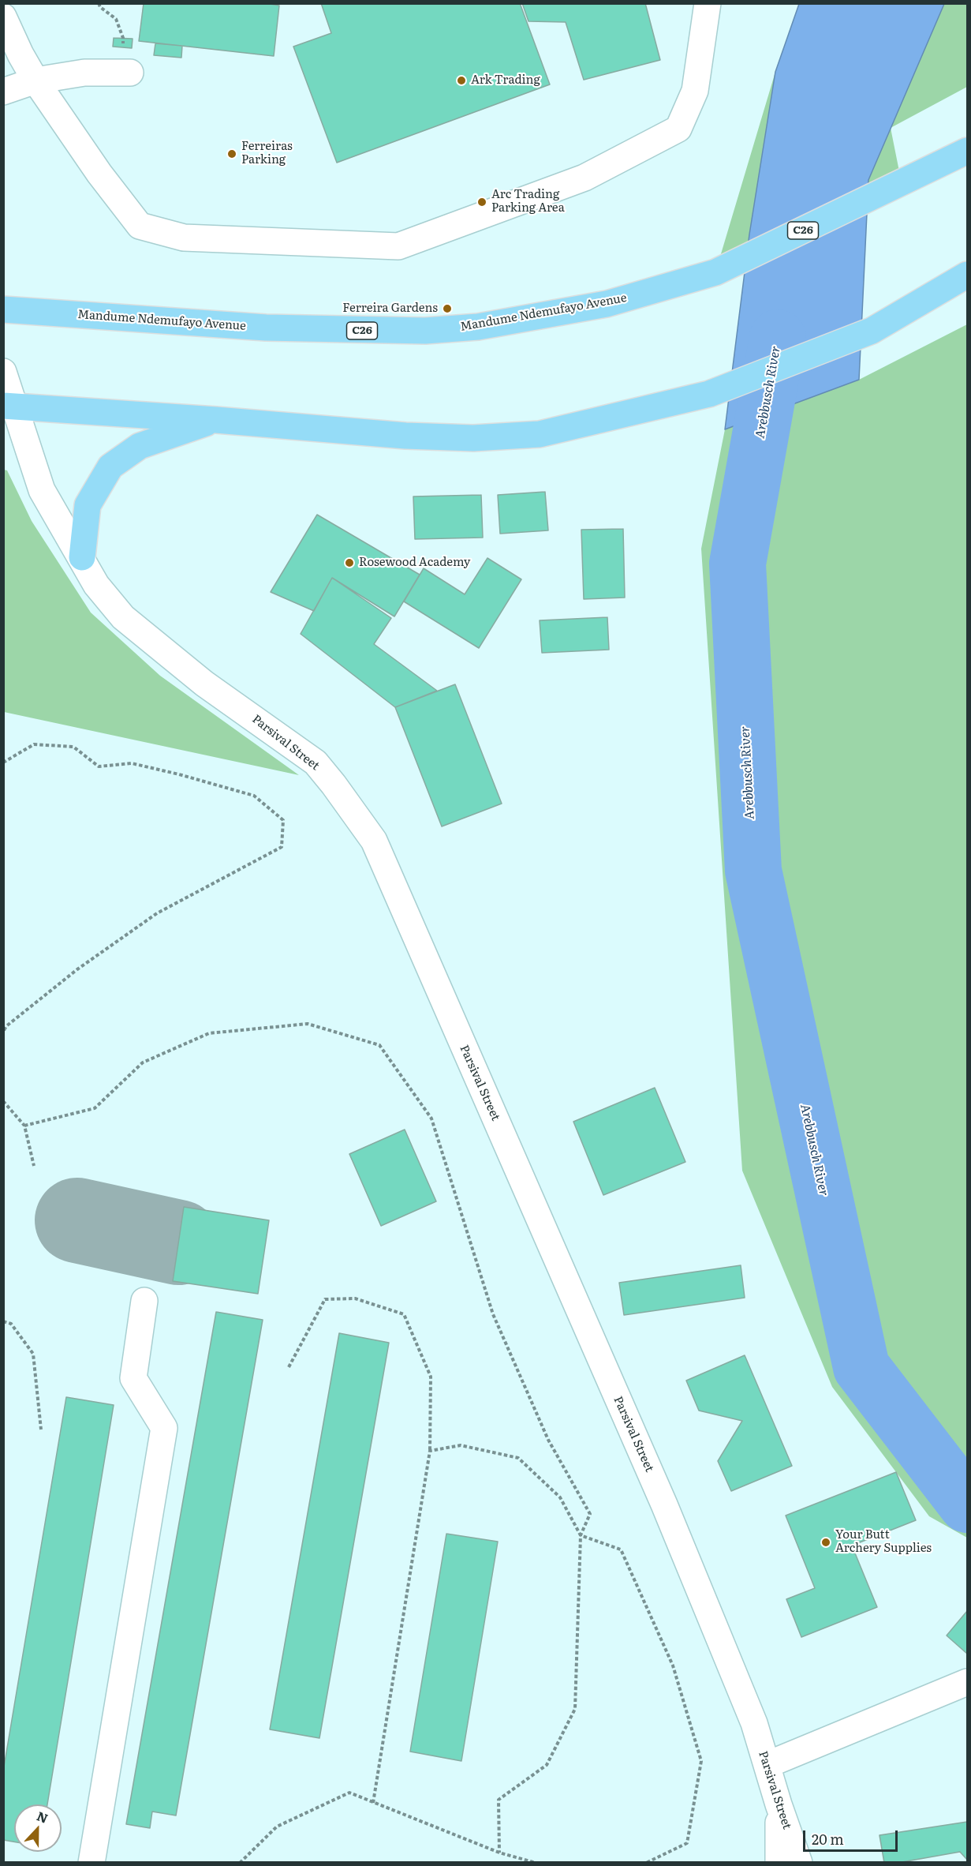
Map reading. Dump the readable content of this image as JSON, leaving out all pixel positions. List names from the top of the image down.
{
  "streets": {
    "main road": ["C26", "Mandume Ndemufayo Avenue"],
    "street": ["Parsival Street"]
  },
  "water": ["Arebbusch River"],
  "places": [
    "Ark Trading",
    "Ferreiras Parking",
    "Arc Trading Parking Area",
    "Ferreira Gardens",
    "Rosewood Academy",
    "Your Butt Archery Supplies"
  ],
  "scale_bar": "20 m",
  "north": "top"
}
